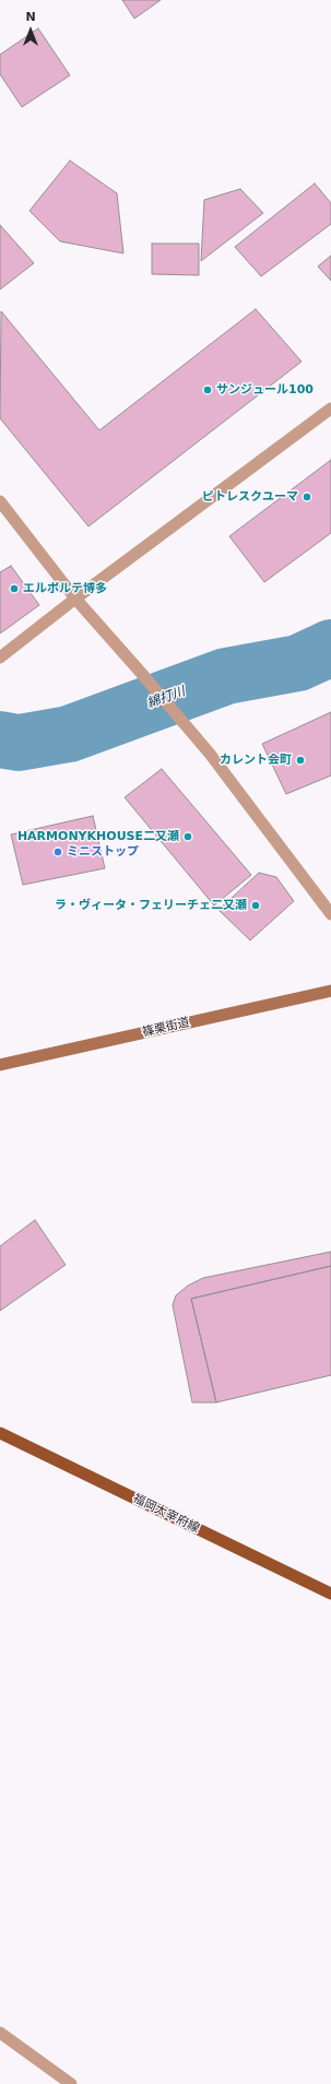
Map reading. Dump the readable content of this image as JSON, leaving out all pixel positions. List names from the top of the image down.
{
  "streets": {
    "main road": ["篠栗街道", "福岡太宰府線"]
  },
  "water": ["綿打川"],
  "places": [
    "サンジュール100",
    "ピトレスクユーマ",
    "エルポルテ博多",
    "カレント会町",
    "HARMONYKHOUSE二又瀬",
    "ミニストップ",
    "ラ・ヴィータ・フェリーチェ二又瀬"
  ],
  "north": "top"
}
